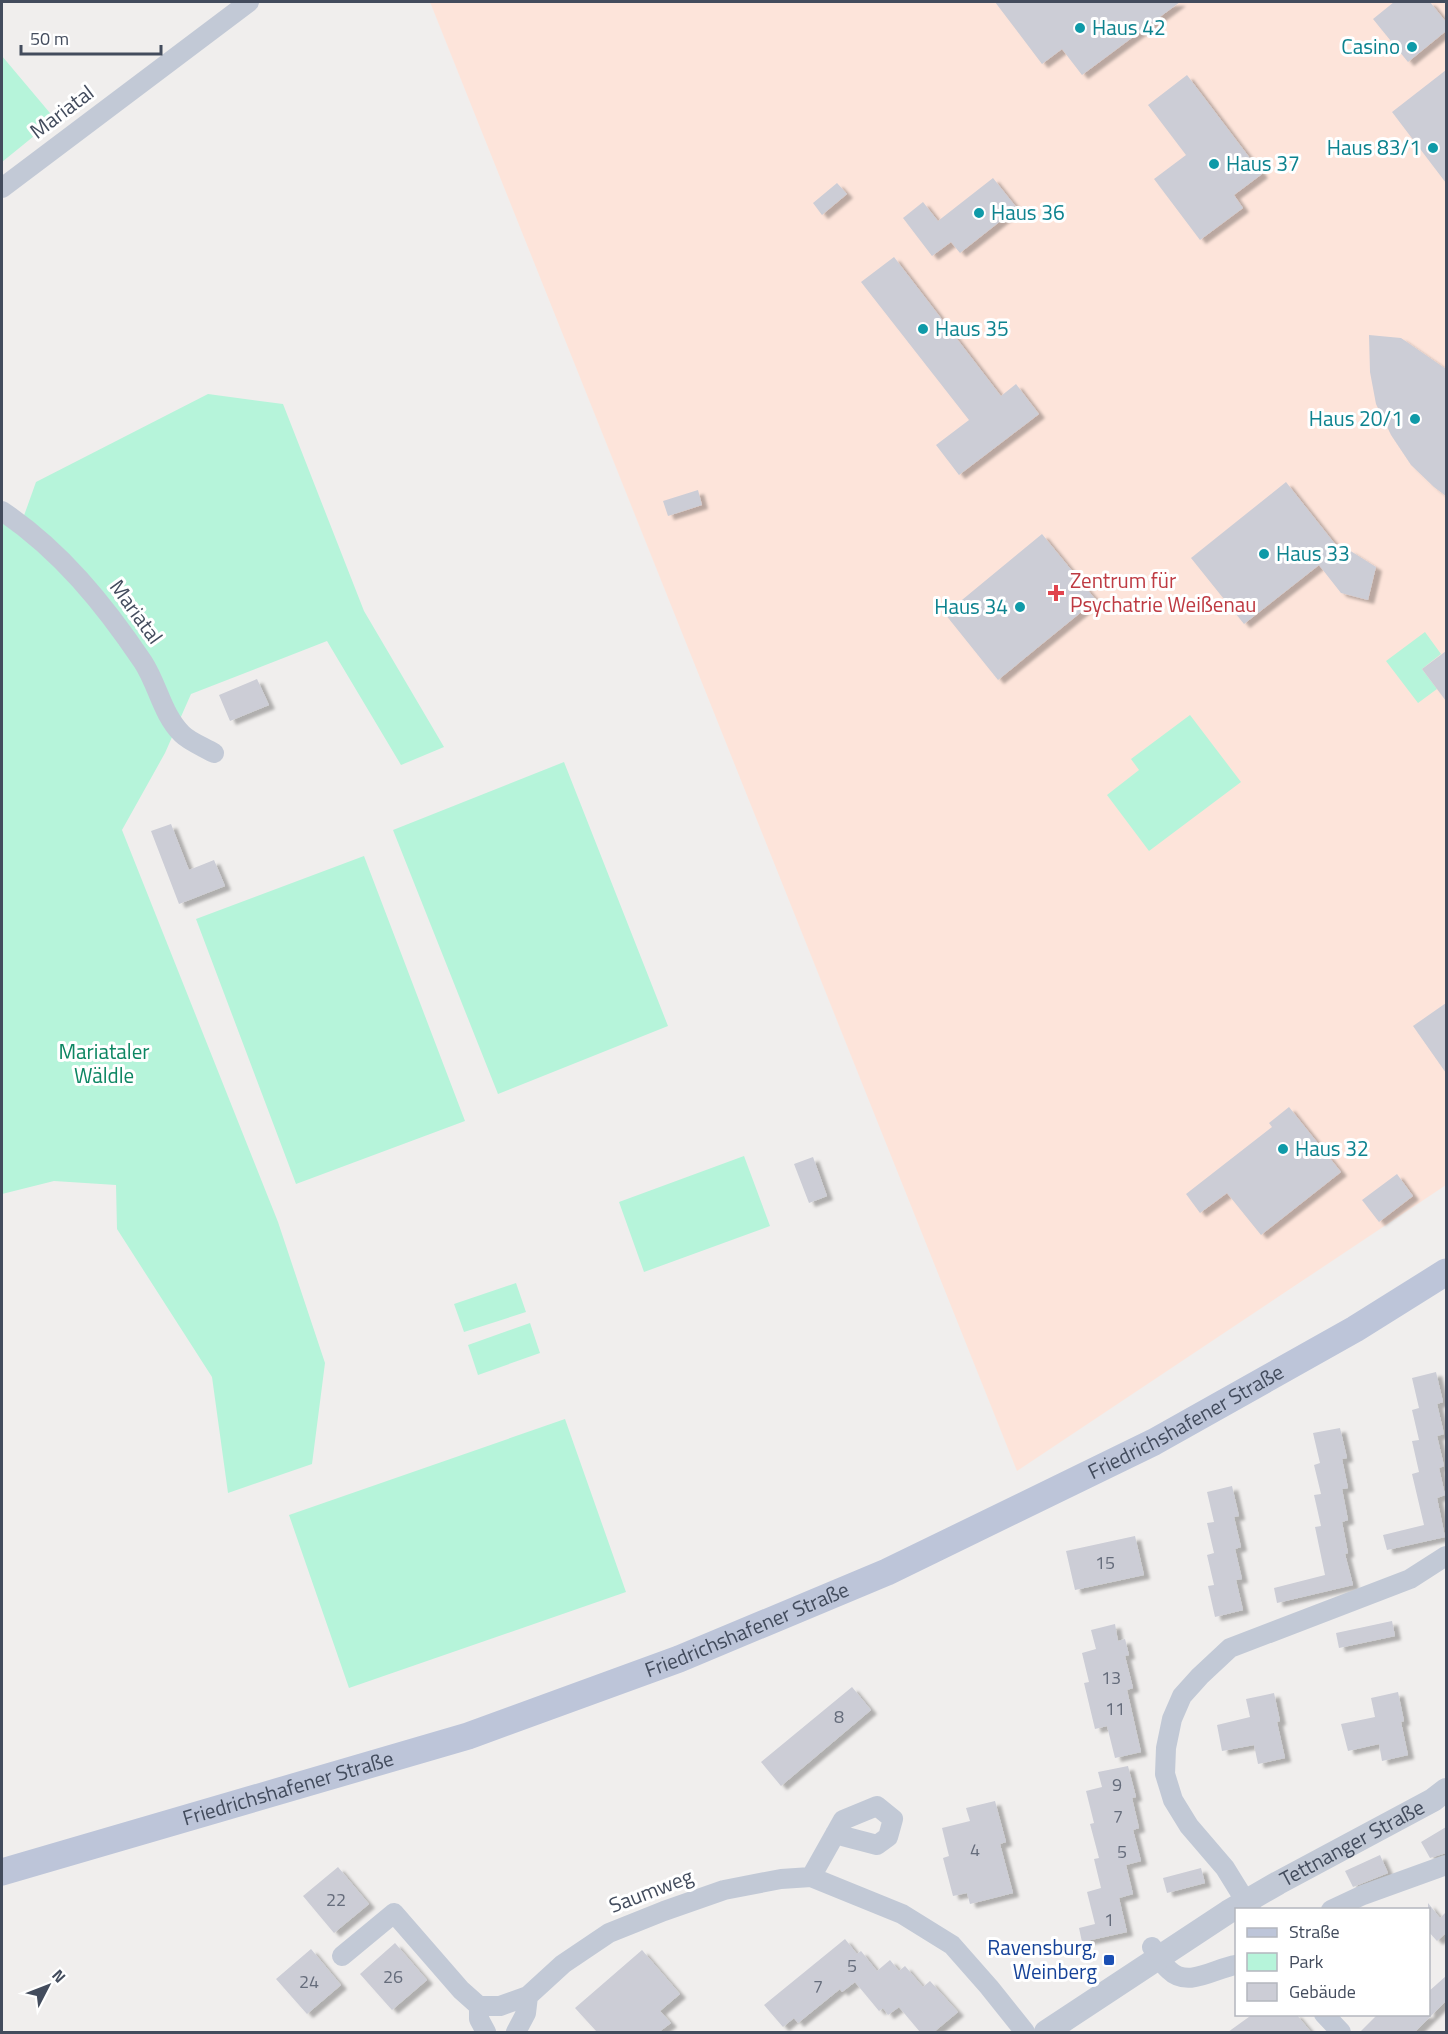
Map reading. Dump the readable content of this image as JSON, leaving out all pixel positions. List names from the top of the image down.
{
  "streets": {
    "main road": ["Friedrichshafener Straße"],
    "street": ["Mariatal", "Tettnanger Straße", "Saumweg"]
  },
  "parks": ["Mariataler Wäldle"],
  "places": {
    "other": [
      "Haus 42",
      "Casino",
      "Haus 83/1",
      "Haus 37",
      "Haus 36",
      "Haus 35",
      "Haus 20/1",
      "Haus 33",
      "Haus 34",
      "Haus 32"
    ],
    "health": ["Zentrum für Psychatrie Weißenau"],
    "transit": ["Ravensburg, Weinberg"]
  },
  "house_numbers": [
    "15",
    "13",
    "11",
    "8",
    "9",
    "7",
    "4",
    "5",
    "22",
    "1",
    "5",
    "26",
    "24",
    "7"
  ],
  "legend": ["Straße", "Park", "Gebäude"],
  "scale_bar": "50 m",
  "north": "top right"
}
